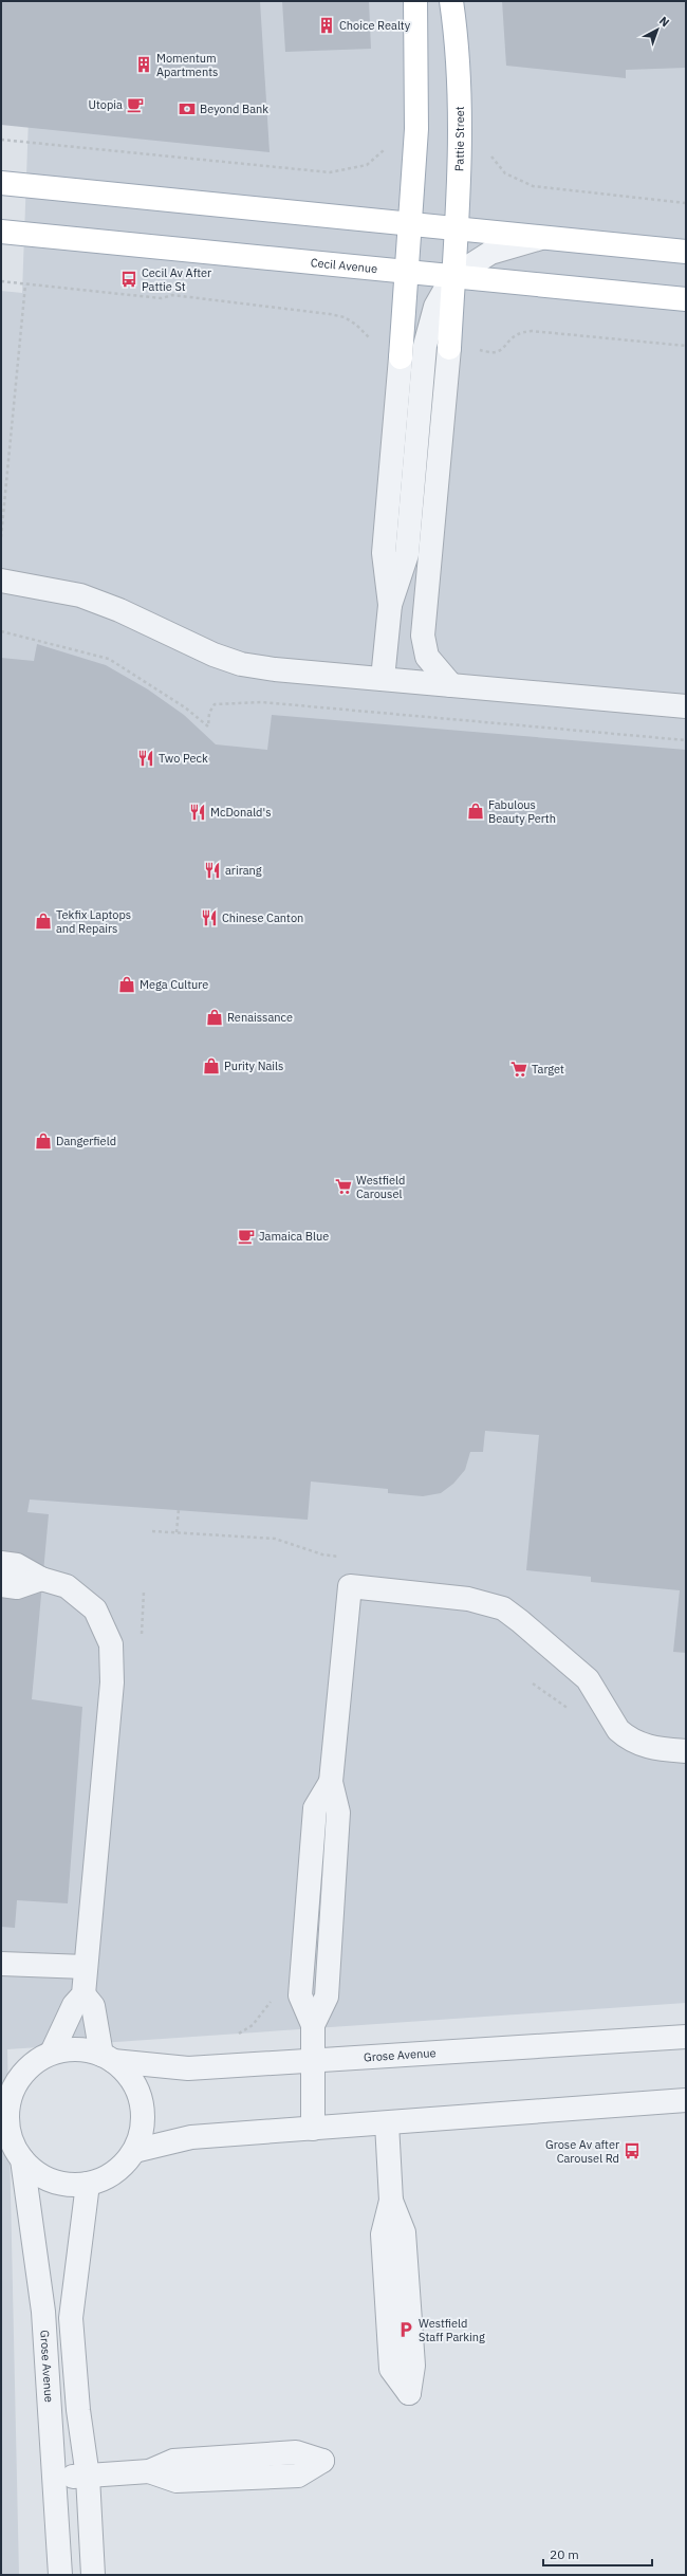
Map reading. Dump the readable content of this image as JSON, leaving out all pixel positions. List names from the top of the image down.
{
  "streets": {
    "main road": ["Pattie Street", "Cecil Avenue"],
    "street": ["Grose Avenue"]
  },
  "crossings": [
    ["Pattie Street", "Cecil Avenue"]
  ],
  "places": {
    "building": ["Choice Realty", "Momentum Apartments"],
    "cafe": ["Utopia", "Jamaica Blue"],
    "bank": ["Beyond Bank"],
    "bus stop": ["Cecil Av After Pattie St", "Grose Av after Carousel Rd"],
    "restaurant": [
      "Two Peck",
      "McDonald's",
      "arirang",
      "Chinese Canton"
    ],
    "shop": [
      "Fabulous Beauty Perth",
      "Tekfix Laptops and Repairs",
      "Mega Culture",
      "Renaissance",
      "Purity Nails",
      "Dangerfield"
    ],
    "supermarket": ["Target", "Westfield Carousel"],
    "parking": ["Westfield Staff Parking"]
  },
  "scale_bar": "20 m",
  "north": "top right"
}
